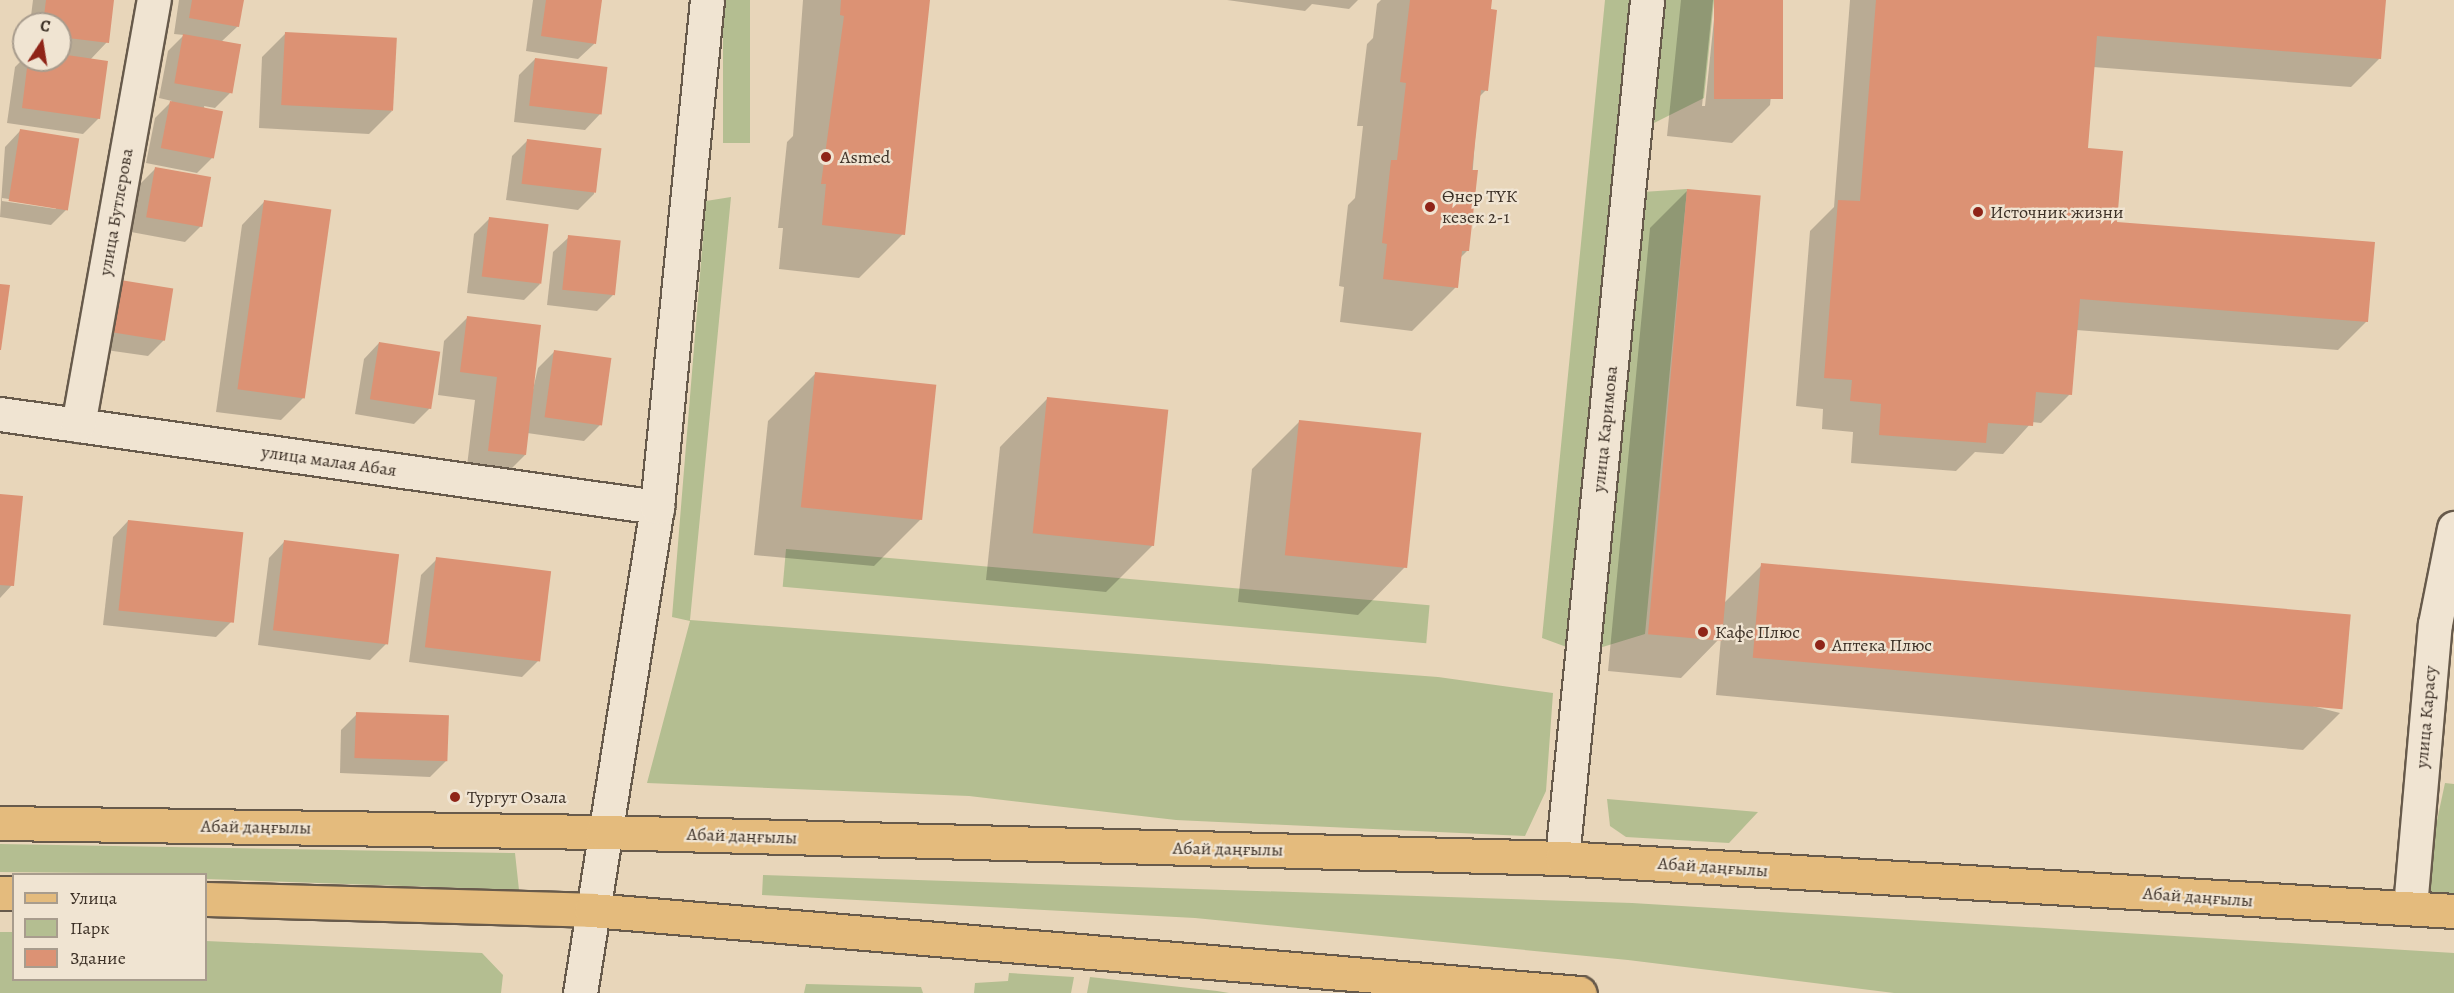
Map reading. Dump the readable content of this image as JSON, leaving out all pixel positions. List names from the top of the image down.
{
  "streets": {
    "main road": ["Абай даңғылы"],
    "street": [
      "улица Бутлерова",
      "улица Каримова",
      "улица малая Абая",
      "улица Карасу"
    ]
  },
  "crossings": [
    ["улица Бутлерова", "улица малая Абая"],
    ["улица Каримова", "Абай даңғылы"],
    ["улица Карасу", "Абай даңғылы"]
  ],
  "places": [
    "Asmed",
    "Өнер ТҮК кезек 2-1",
    "Источник жизни",
    "Кафе Плюс",
    "Аптека Плюс",
    "Тургут Озала"
  ],
  "legend": ["Улица", "Парк", "Здание"],
  "north": "top"
}
